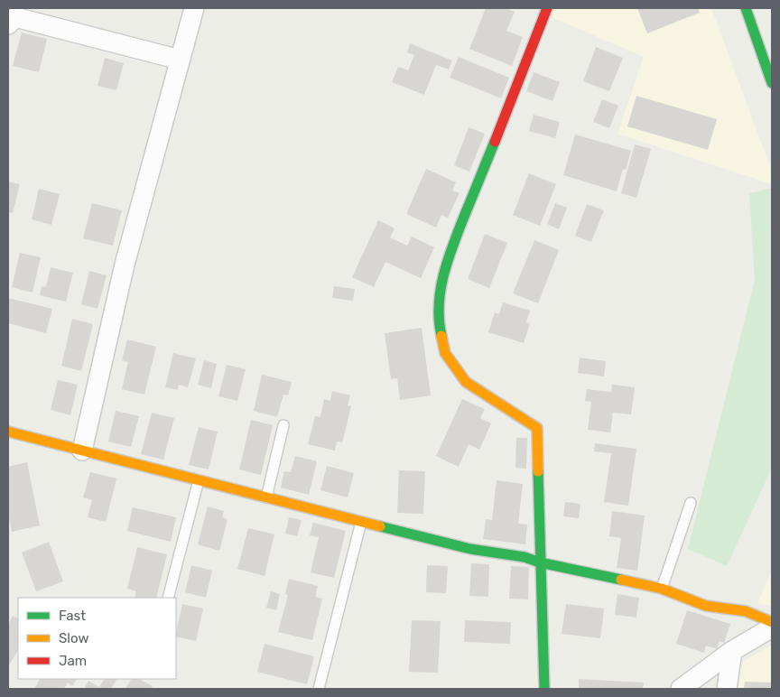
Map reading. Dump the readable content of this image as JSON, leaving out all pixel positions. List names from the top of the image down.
{
  "legend": ["Fast", "Slow", "Jam"]
}
